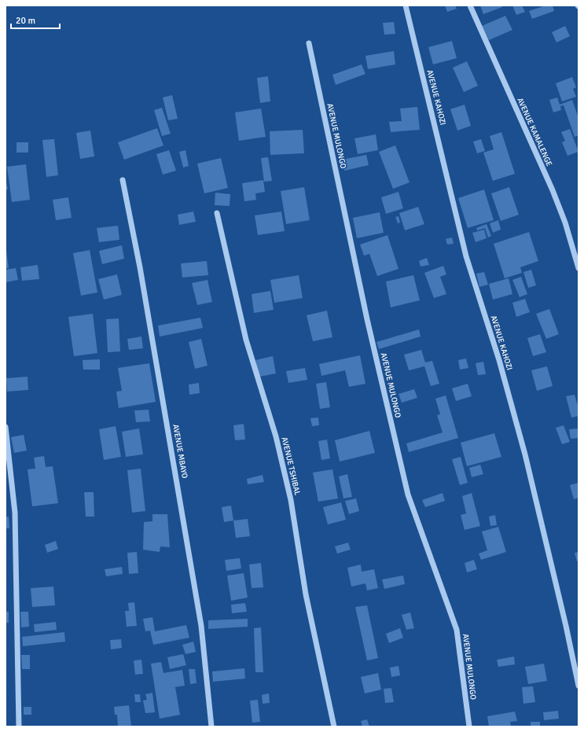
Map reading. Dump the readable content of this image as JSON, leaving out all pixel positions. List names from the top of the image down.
{
  "streets": {
    "street": [
      "AVENUE KAHOZI",
      "AVENUE KAMALENGE",
      "AVENUE MULONGO",
      "AVENUE MBAYO",
      "AVENUE TSHIBAL"
    ]
  },
  "scale_bar": "20 m"
}
